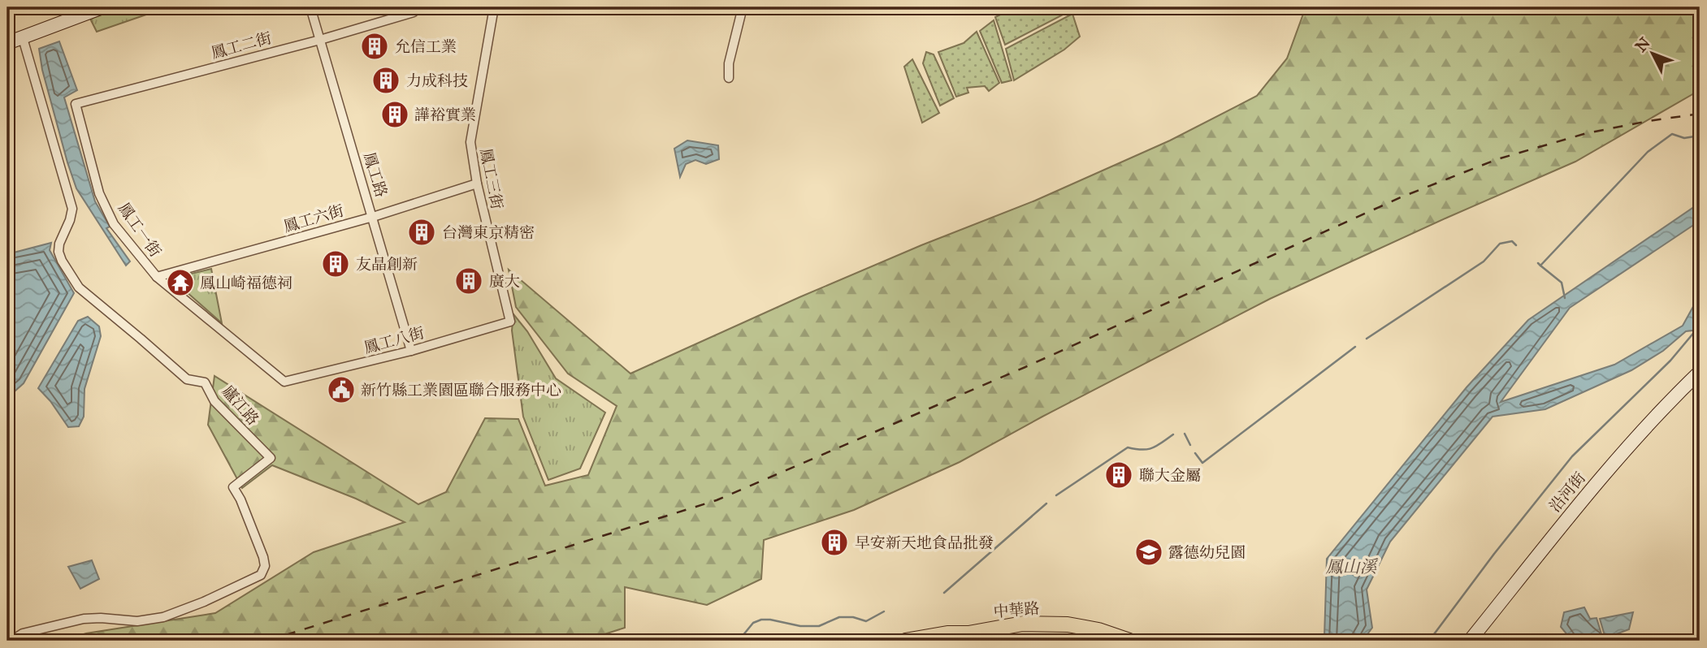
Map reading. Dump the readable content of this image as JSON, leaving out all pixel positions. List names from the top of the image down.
{
  "streets": {
    "main road": ["中華路"],
    "street": [
      "鳳工二街",
      "鳳工路",
      "鳳工三街",
      "鳳工六街",
      "鳳工一街",
      "鳳工八街",
      "廬江路",
      "沿河街"
    ]
  },
  "crossings": [
    ["鳳工二街", "鳳工路"],
    ["鳳工二街", "鳳工一街"],
    ["鳳工路", "鳳工六街"],
    ["鳳工路", "鳳工八街"],
    ["鳳工三街", "鳳工六街"],
    ["鳳工三街", "鳳工八街"],
    ["鳳工六街", "鳳工一街"],
    ["鳳工一街", "鳳工八街"]
  ],
  "water": ["鳳山溪"],
  "places": {
    "building": [
      "允信工業",
      "力成科技",
      "譁裕實業",
      "台灣東京精密",
      "友晶創新",
      "廣大",
      "聯大金屬",
      "早安新天地食品批發"
    ],
    "temple": ["鳳山崎福德祠"],
    "public building": ["新竹縣工業園區聯合服務中心"],
    "school or university": ["露德幼兒園"]
  },
  "north": "top left"
}
